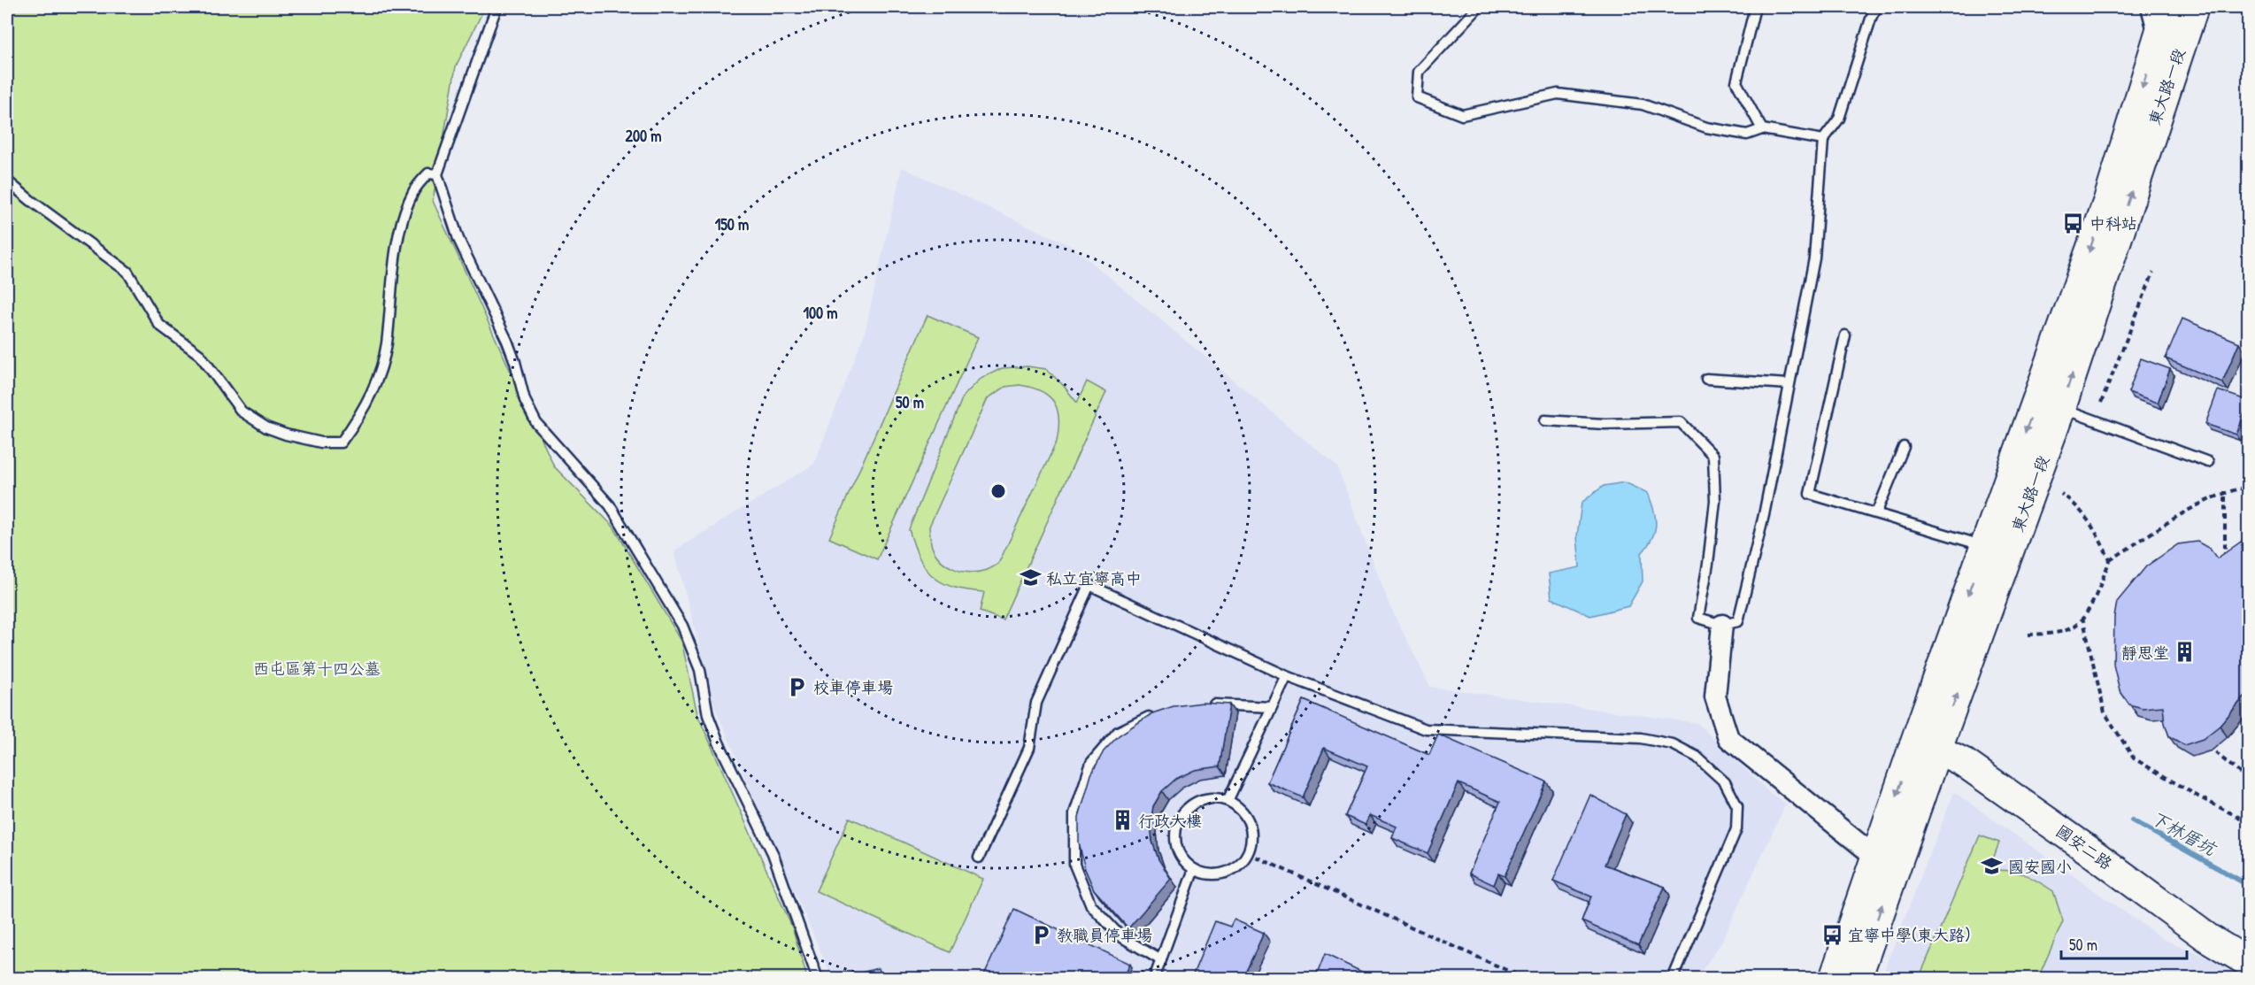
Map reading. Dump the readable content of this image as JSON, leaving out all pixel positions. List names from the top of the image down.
{
  "streets": {
    "street": ["東大路一段", "國安二路"]
  },
  "crossings": [
    ["東大路一段", "國安二路"]
  ],
  "water": ["下林厝坑"],
  "parks": ["西屯區第十四公墓"],
  "places": {
    "bus stop": ["中科站", "宜寧中學(東大路)"],
    "school or university": ["私立宜寧高中", "國安國小"],
    "building": ["靜思堂", "行政大樓"],
    "parking": ["校車停車場", "教職員停車場"]
  },
  "scale_bar": "50 m",
  "rings": [
    "200 m",
    "150 m",
    "100 m",
    "50 m"
  ]
}
